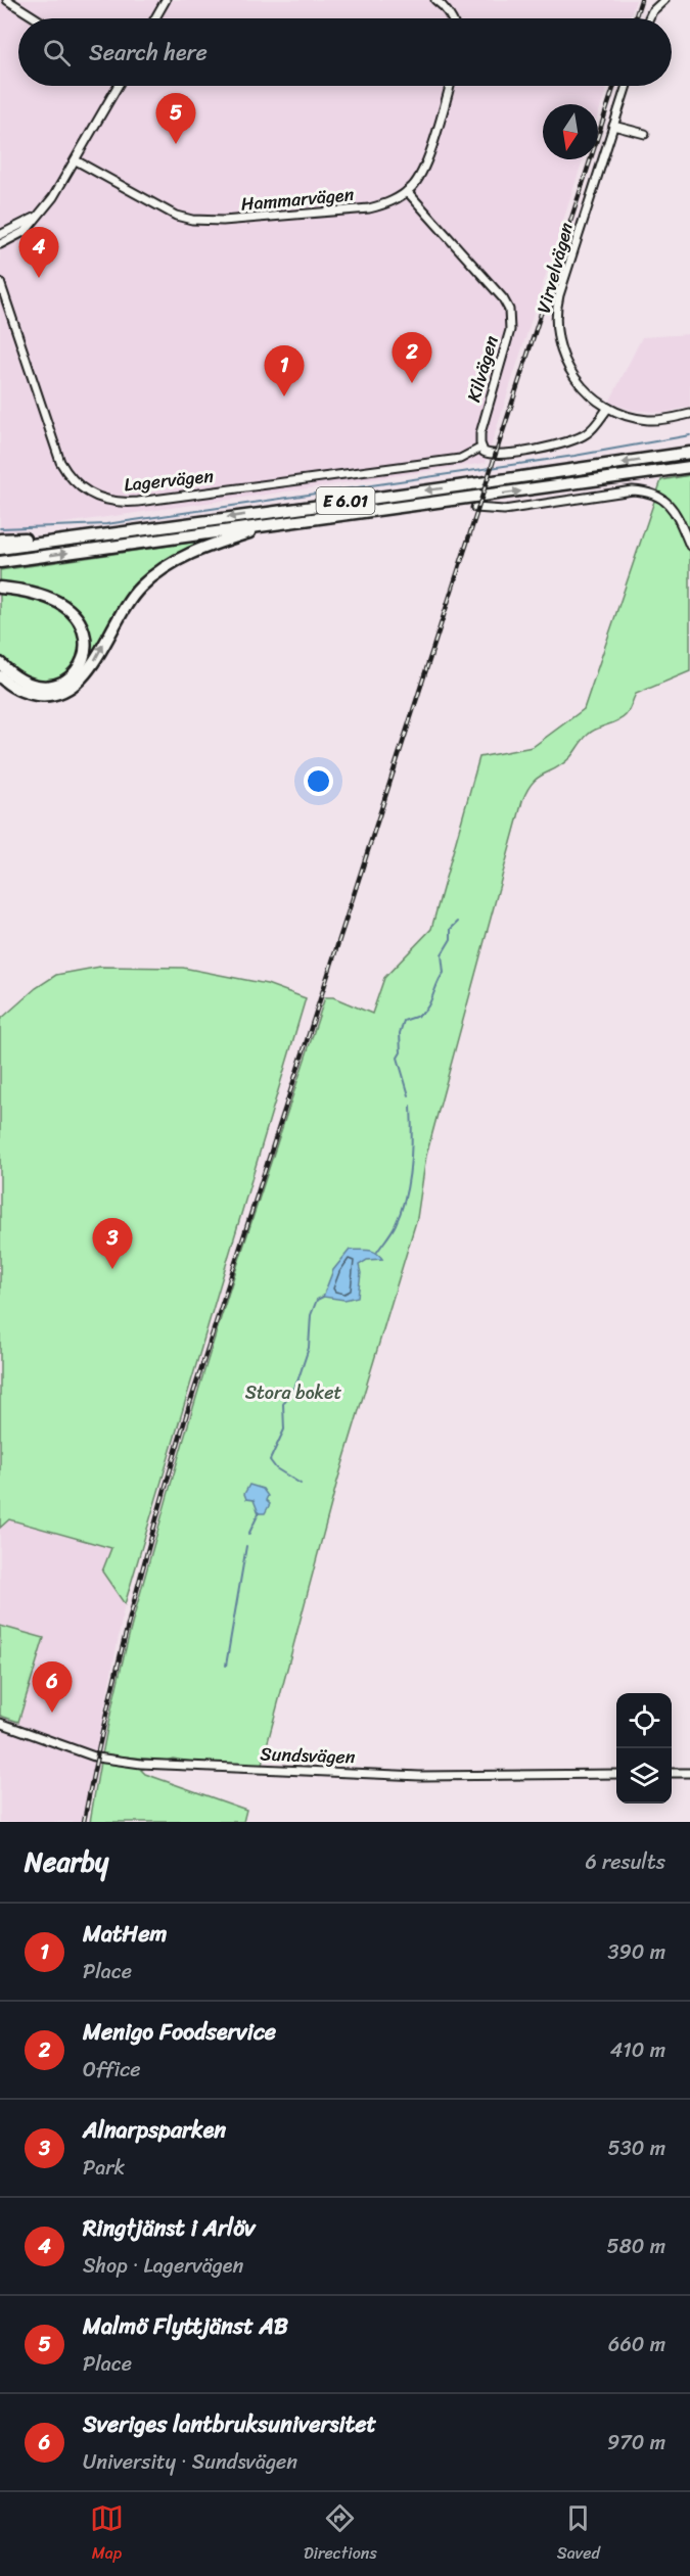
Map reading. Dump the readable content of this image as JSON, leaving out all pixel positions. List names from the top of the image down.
{
  "streets": {
    "highway": ["E 6.01"],
    "street": [
      "Hammarvägen",
      "Virvelvägen",
      "Kilvägen",
      "Lagervägen",
      "Sundsvägen"
    ]
  },
  "crossings": [
    ["Hammarvägen", "Kilvägen"],
    ["Kilvägen", "Lagervägen"]
  ],
  "parks": ["Stora boket"],
  "north": "bottom",
  "page": {
    "search": "Search here",
    "pins": [
      "5",
      "4",
      "2",
      "1",
      "3",
      "6"
    ],
    "heading": ["Nearby", "6 results"],
    "list": [
      {
        "mark": "1",
        "name": "MatHem",
        "note": "Place",
        "value": "390 m"
      },
      {
        "mark": "2",
        "name": "Menigo Foodservice",
        "note": "Office",
        "value": "410 m"
      },
      {
        "mark": "3",
        "name": "Alnarpsparken",
        "note": "Park",
        "value": "530 m"
      },
      {
        "mark": "4",
        "name": "Ringtjänst i Arlöv",
        "note": "Shop · Lagervägen",
        "value": "580 m"
      },
      {
        "mark": "5",
        "name": "Malmö Flyttjänst AB",
        "note": "Place",
        "value": "660 m"
      },
      {
        "mark": "6",
        "name": "Sveriges lantbruksuniversitet",
        "note": "University · Sundsvägen",
        "value": "970 m"
      }
    ],
    "nav": ["Map", "Directions", "Saved"]
  }
}
